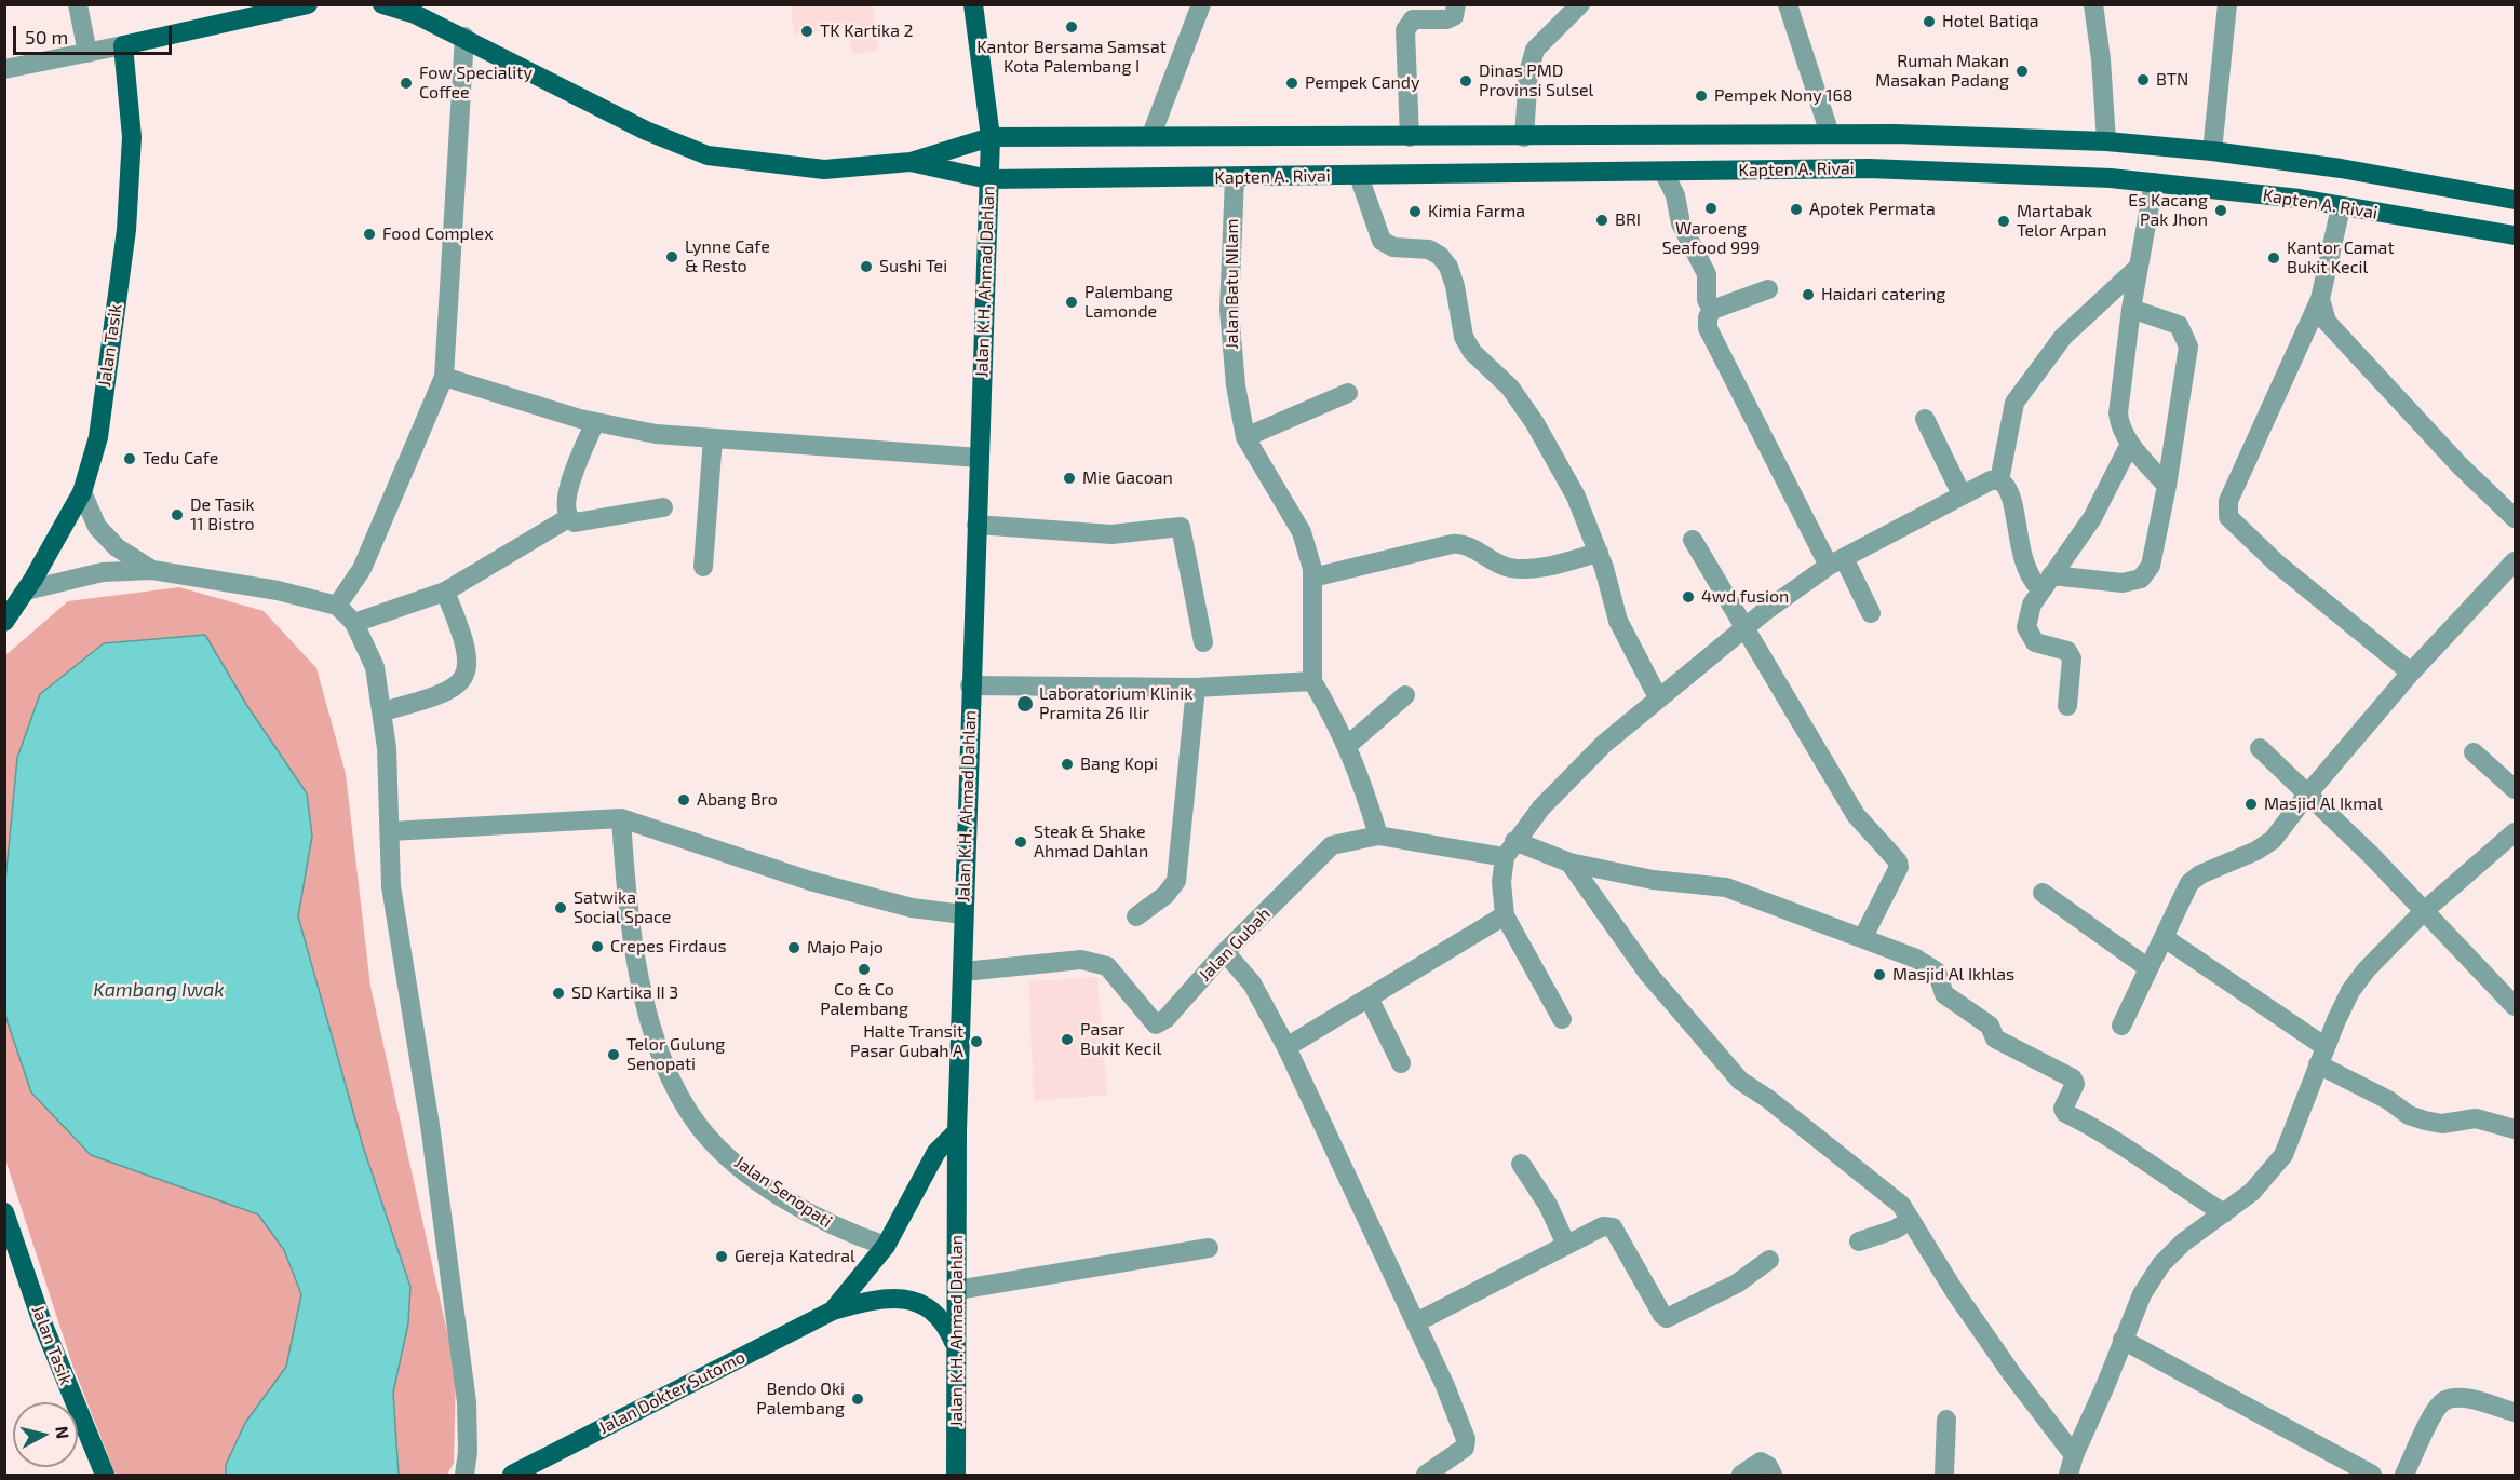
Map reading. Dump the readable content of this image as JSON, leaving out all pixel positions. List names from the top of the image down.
{
  "streets": {
    "main road": [
      "Kapten A. Rivai",
      "Jalan K.H. Ahmad Dahlan",
      "Jalan Tasik",
      "Jalan Dokter Sutomo"
    ],
    "street": ["Jalan Batu NIlam", "Jalan Gubah", "Jalan Senopati"]
  },
  "crossings": [
    ["Kapten A. Rivai", "Jalan K.H. Ahmad Dahlan"],
    ["Kapten A. Rivai", "Jalan Batu NIlam"],
    ["Jalan K.H. Ahmad Dahlan", "Jalan Gubah"]
  ],
  "water": ["Kambang Iwak"],
  "places": [
    "Hotel Batiqa",
    "Kantor Bersama Samsat Kota Palembang I",
    "TK Kartika 2",
    "Rumah Makan Masakan Padang",
    "BTN",
    "Dinas PMD Provinsi Sulsel",
    "Fow Speciality Coffee",
    "Pempek Candy",
    "Pempek Nony 168",
    "Waroeng Seafood 999",
    "Apotek Permata",
    "Es Kacang Pak Jhon",
    "Kimia Farma",
    "BRI",
    "Martabak Telor Arpan",
    "Food Complex",
    "Lynne Cafe & Resto",
    "Kantor Camat Bukit Kecil",
    "Sushi Tei",
    "Haidari catering",
    "Palembang Lamonde",
    "Tedu Cafe",
    "Mie Gacoan",
    "De Tasik 11 Bistro",
    "4wd fusion",
    "Laboratorium Klinik Pramita 26 Ilir",
    "Bang Kopi",
    "Abang Bro",
    "Masjid Al Ikmal",
    "Steak & Shake Ahmad Dahlan",
    "Satwika Social Space",
    "Crepes Firdaus",
    "Majo Pajo",
    "Co & Co Palembang",
    "Masjid Al Ikhlas",
    "SD Kartika II 3",
    "Pasar Bukit Kecil",
    "Halte Transit Pasar Gubah A",
    "Telor Gulung Senopati",
    "Gereja Katedral",
    "Bendo Oki Palembang"
  ],
  "scale_bar": "50 m",
  "north": "right"
}
